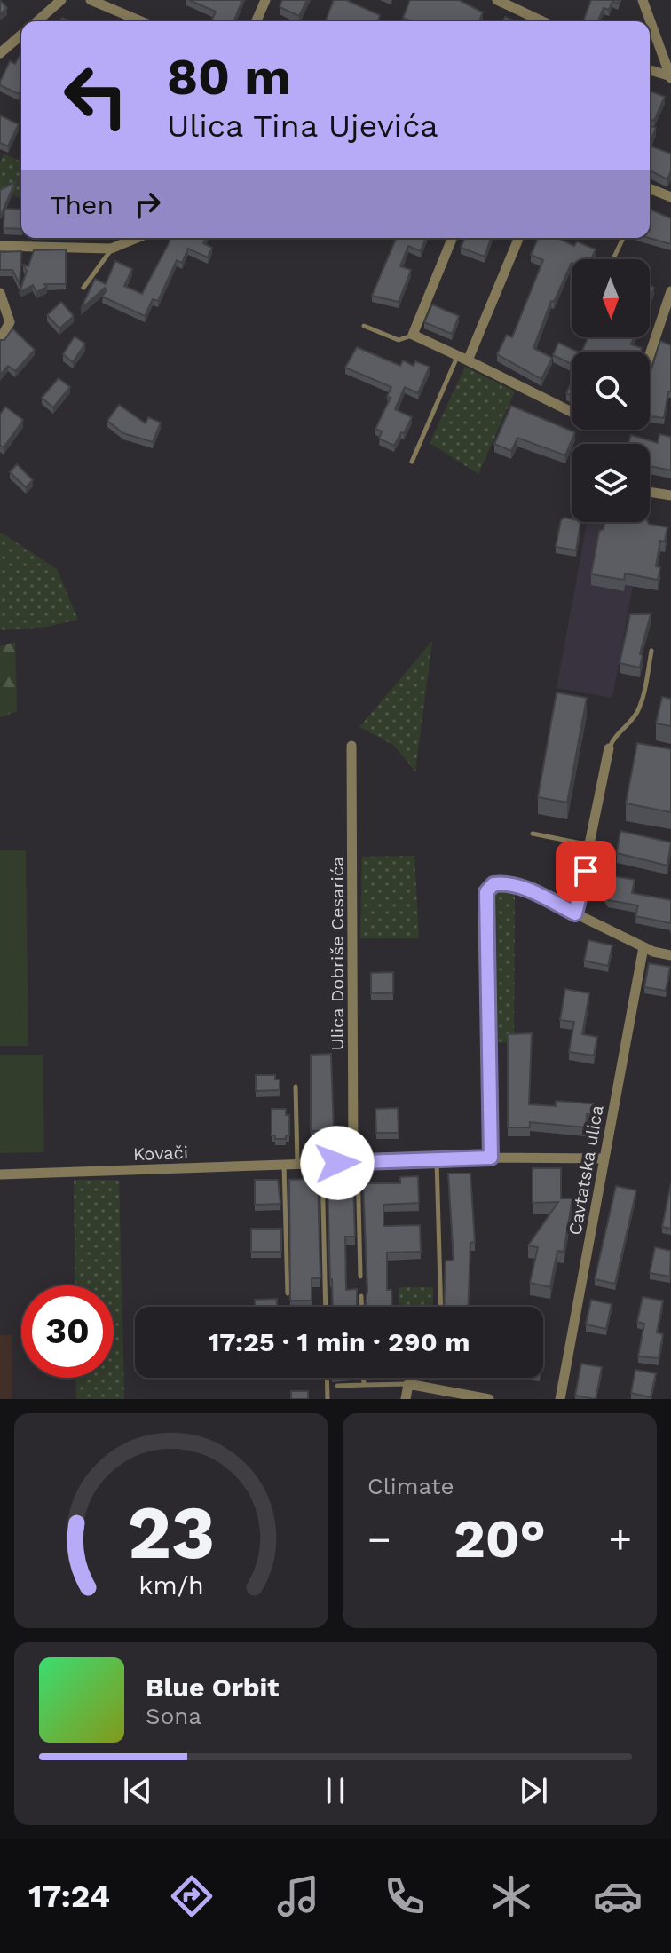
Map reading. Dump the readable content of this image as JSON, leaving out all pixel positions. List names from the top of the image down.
{
  "streets": {
    "street": ["Ulica Dobriše Cesarića", "Kovači", "Cavtatska ulica"]
  },
  "crossings": [
    ["Ulica Dobriše Cesarića", "Kovači"],
    ["Kovači", "Cavtatska ulica"]
  ],
  "north": "bottom",
  "page": {
    "turn": ["80 m", "Ulica Tina Ujevića"],
    "then": "Then",
    "limit": "30",
    "trip": "17:25 · 1 min · 290 m",
    "tile": "Climate",
    "heat": ["−", "20°", "+"],
    "song": ["Blue Orbit", "Sona"],
    "tabs": "17:24",
    "gauge": ["23", "km/h"]
  }
}
